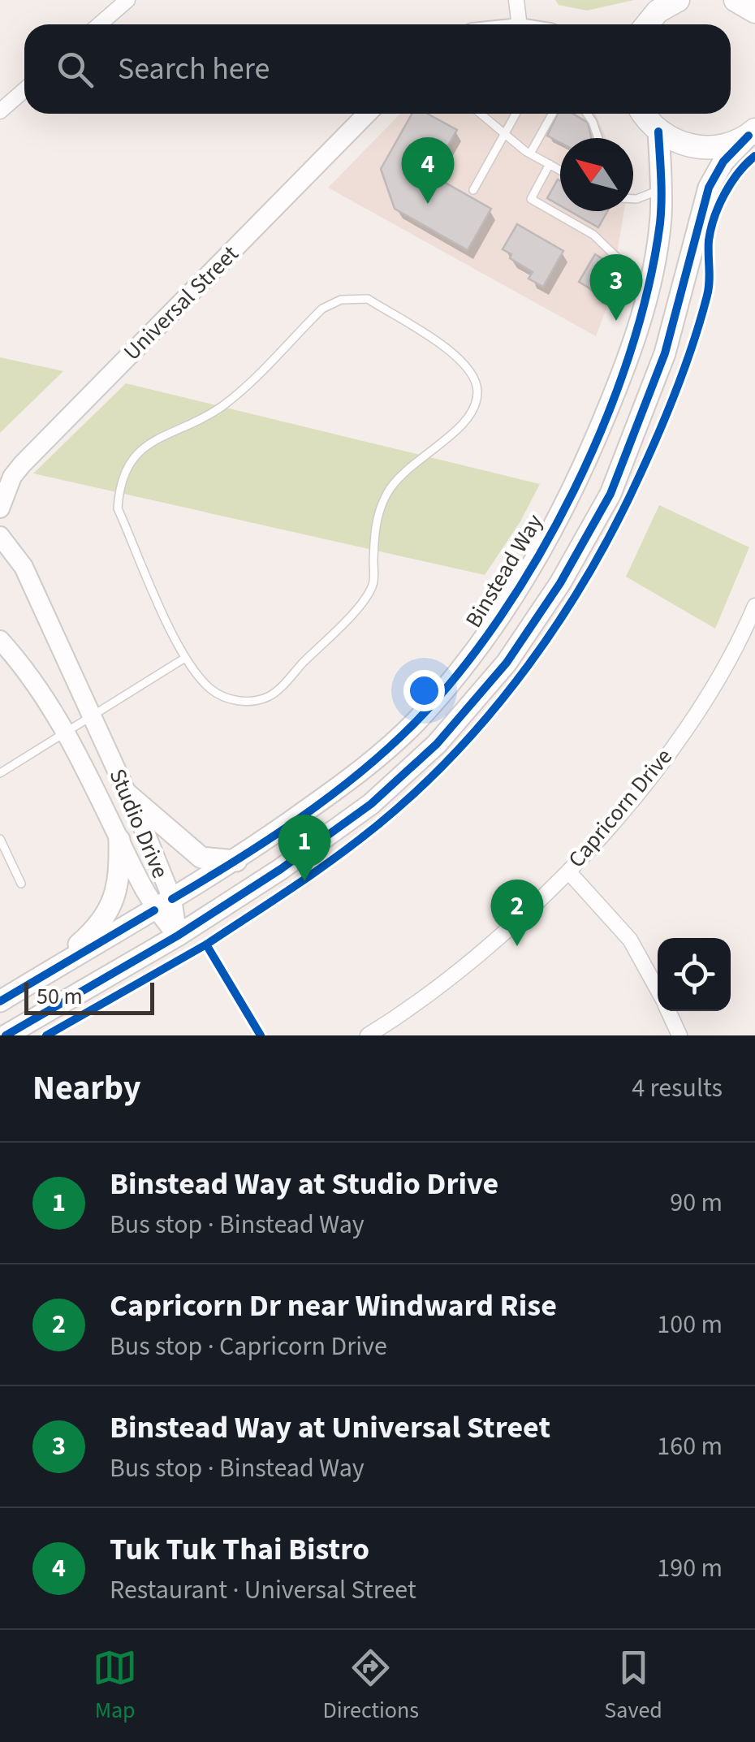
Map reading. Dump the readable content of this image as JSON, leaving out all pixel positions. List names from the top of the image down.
{
  "streets": {
    "main road": ["Binstead Way"],
    "street": ["Universal Street", "Capricorn Drive", "Studio Drive"]
  },
  "crossings": [
    ["Binstead Way", "Studio Drive"]
  ],
  "scale_bar": "50 m",
  "north": "top left",
  "page": {
    "search": "Search here",
    "pins": [
      "4",
      "3",
      "1",
      "2"
    ],
    "scale": "50 m",
    "heading": ["Nearby", "4 results"],
    "list": [
      {
        "mark": "1",
        "name": "Binstead Way at Studio Drive",
        "note": "Bus stop · Binstead Way",
        "value": "90 m"
      },
      {
        "mark": "2",
        "name": "Capricorn Dr near Windward Rise",
        "note": "Bus stop · Capricorn Drive",
        "value": "100 m"
      },
      {
        "mark": "3",
        "name": "Binstead Way at Universal Street",
        "note": "Bus stop · Binstead Way",
        "value": "160 m"
      },
      {
        "mark": "4",
        "name": "Tuk Tuk Thai Bistro",
        "note": "Restaurant · Universal Street",
        "value": "190 m"
      }
    ],
    "nav": ["Map", "Directions", "Saved"]
  }
}
